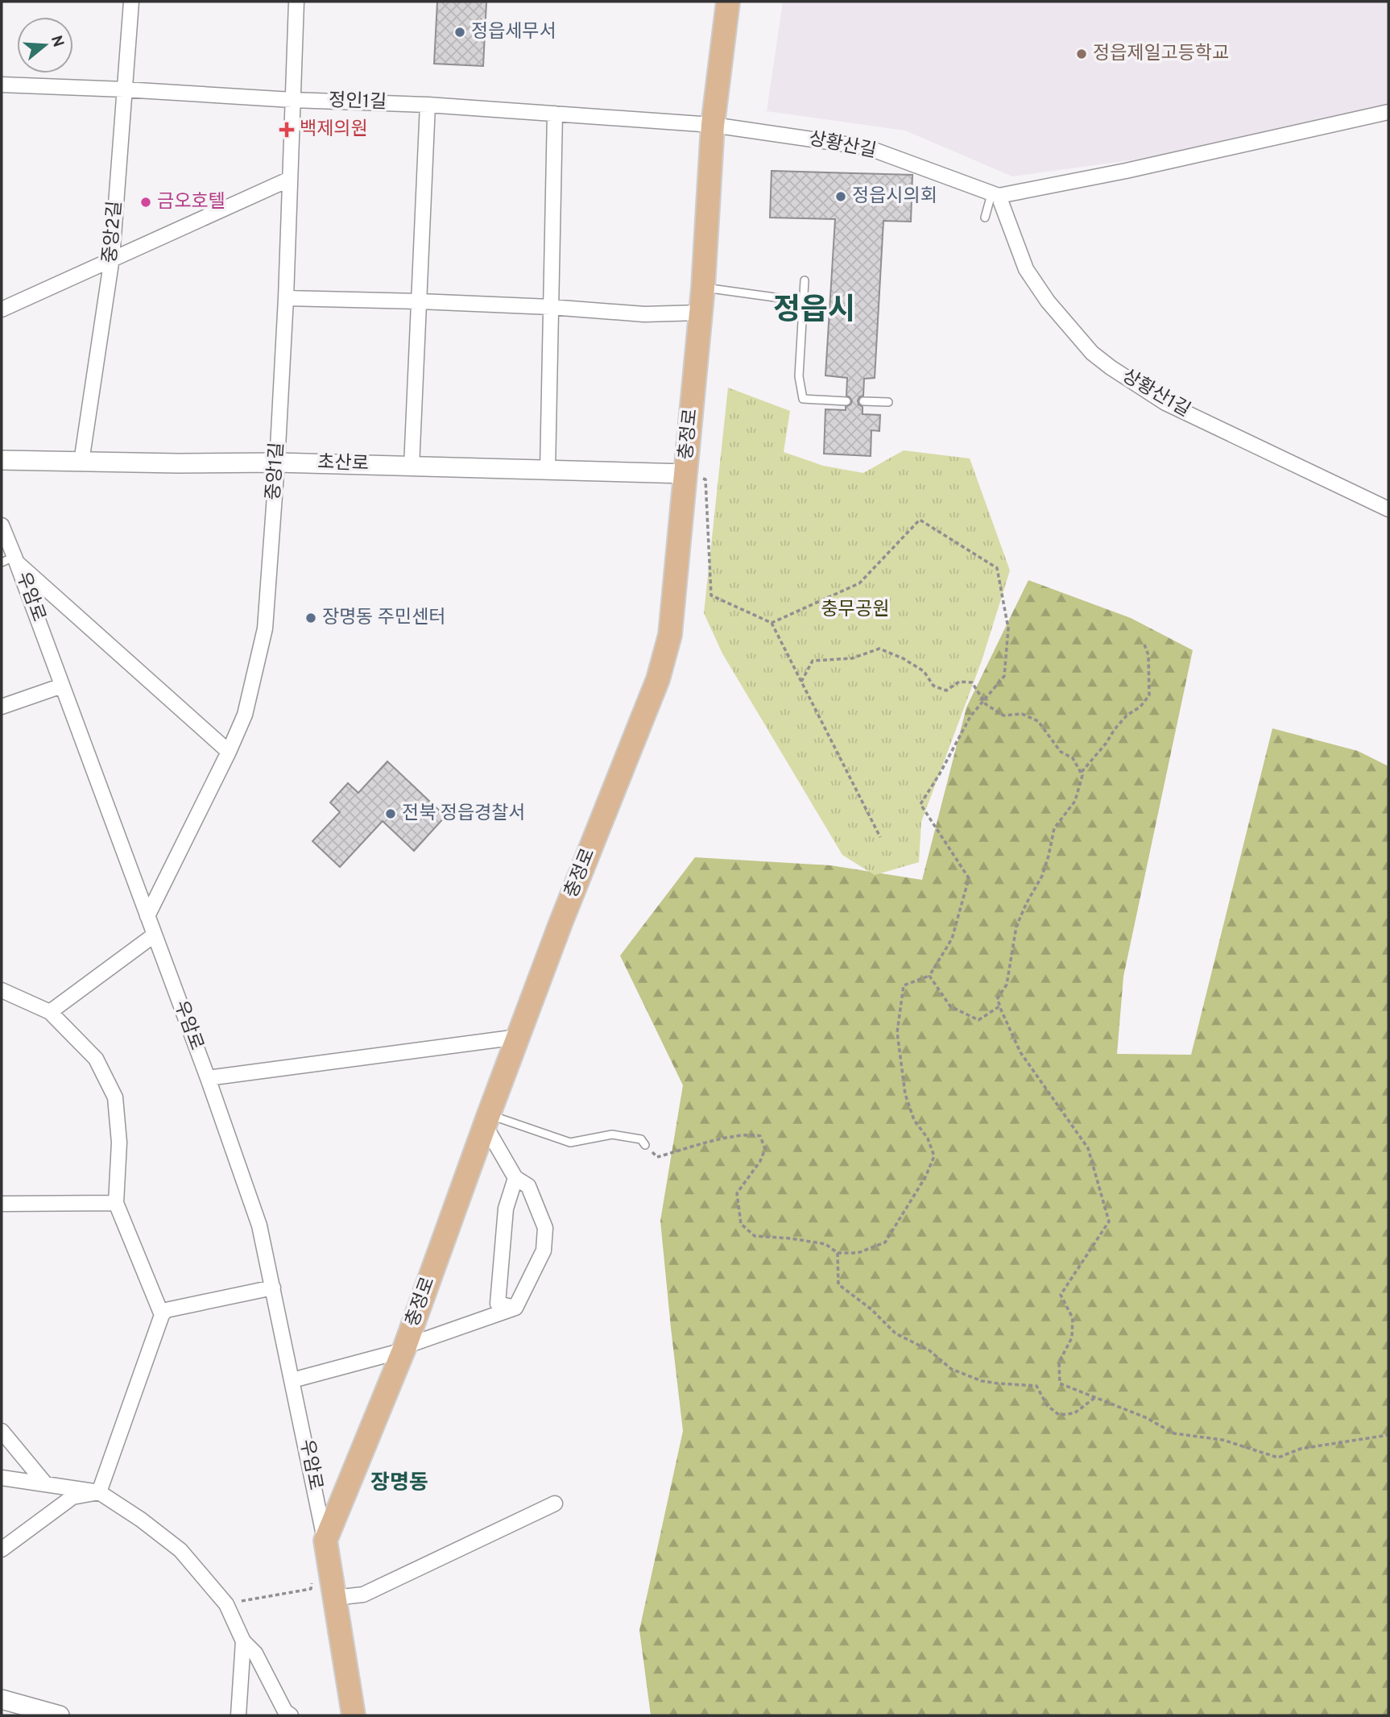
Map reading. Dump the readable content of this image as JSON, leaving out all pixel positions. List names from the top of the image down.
{
  "streets": {
    "main road": ["충정로"],
    "street": [
      "정인1길",
      "상황산길",
      "중앙2길",
      "상황산1길",
      "초산로",
      "중앙1길",
      "우암로"
    ]
  },
  "crossings": [
    ["정인1길", "상황산길"],
    ["정인1길", "중앙2길"],
    ["정인1길", "충정로"],
    ["정인1길", "중앙1길"],
    ["상황산길", "상황산1길"],
    ["상황산길", "충정로"],
    ["중앙2길", "초산로"],
    ["충정로", "초산로"],
    ["충정로", "우암로"],
    ["초산로", "중앙1길"],
    ["중앙1길", "우암로"]
  ],
  "districts": ["정읍시", "장명동"],
  "parks": ["충무공원"],
  "places": {
    "other": [
      "정읍세무서",
      "정읍제일고등학교",
      "정읍시의회",
      "금오호텔",
      "장명동 주민센터",
      "전북 정읍경찰서"
    ],
    "health": ["백제의원"]
  },
  "north": "right"
}
